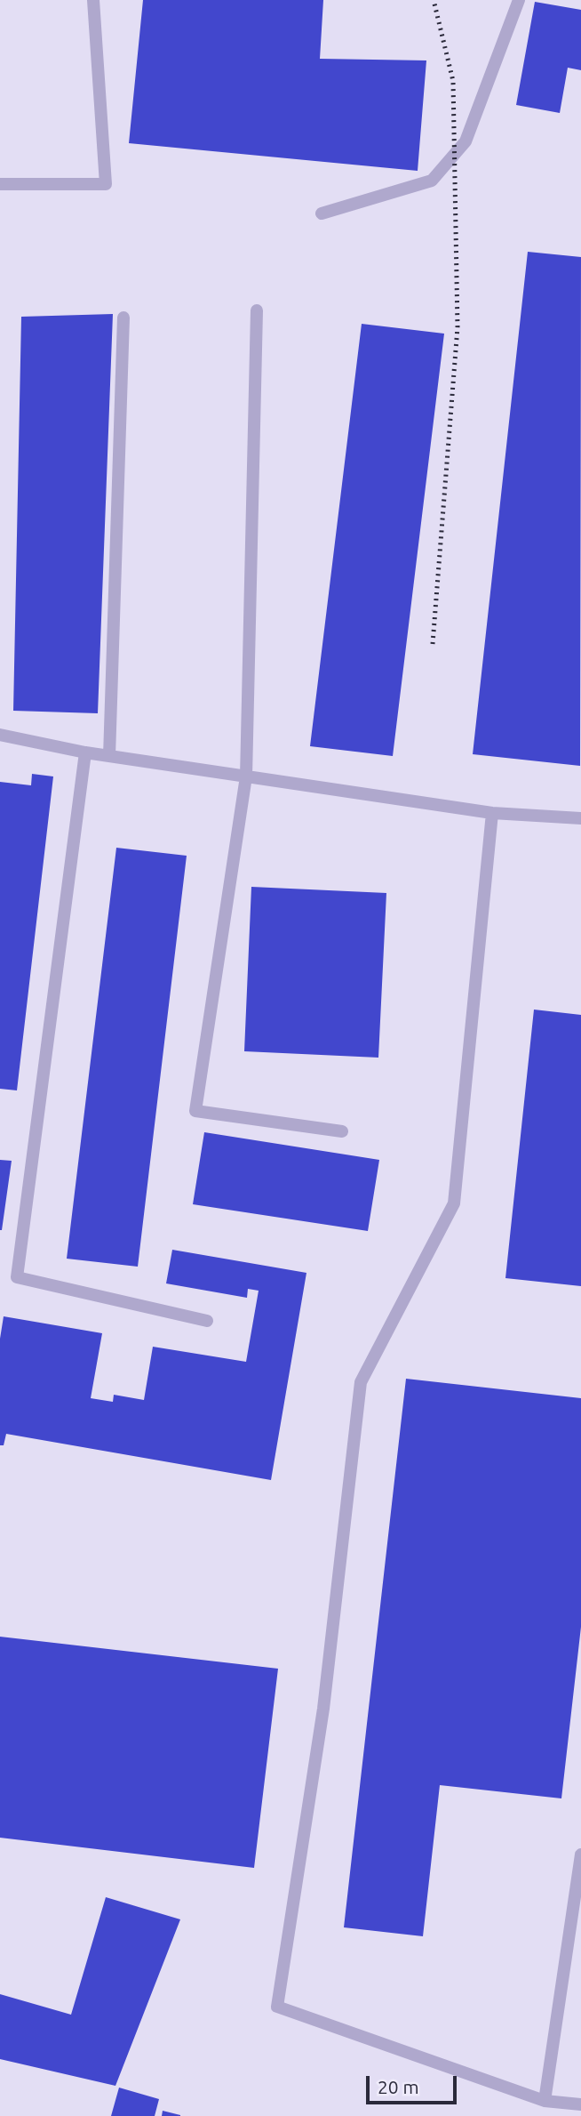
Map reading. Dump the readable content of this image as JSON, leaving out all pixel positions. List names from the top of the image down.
{
  "scale_bar": "20 m"
}
